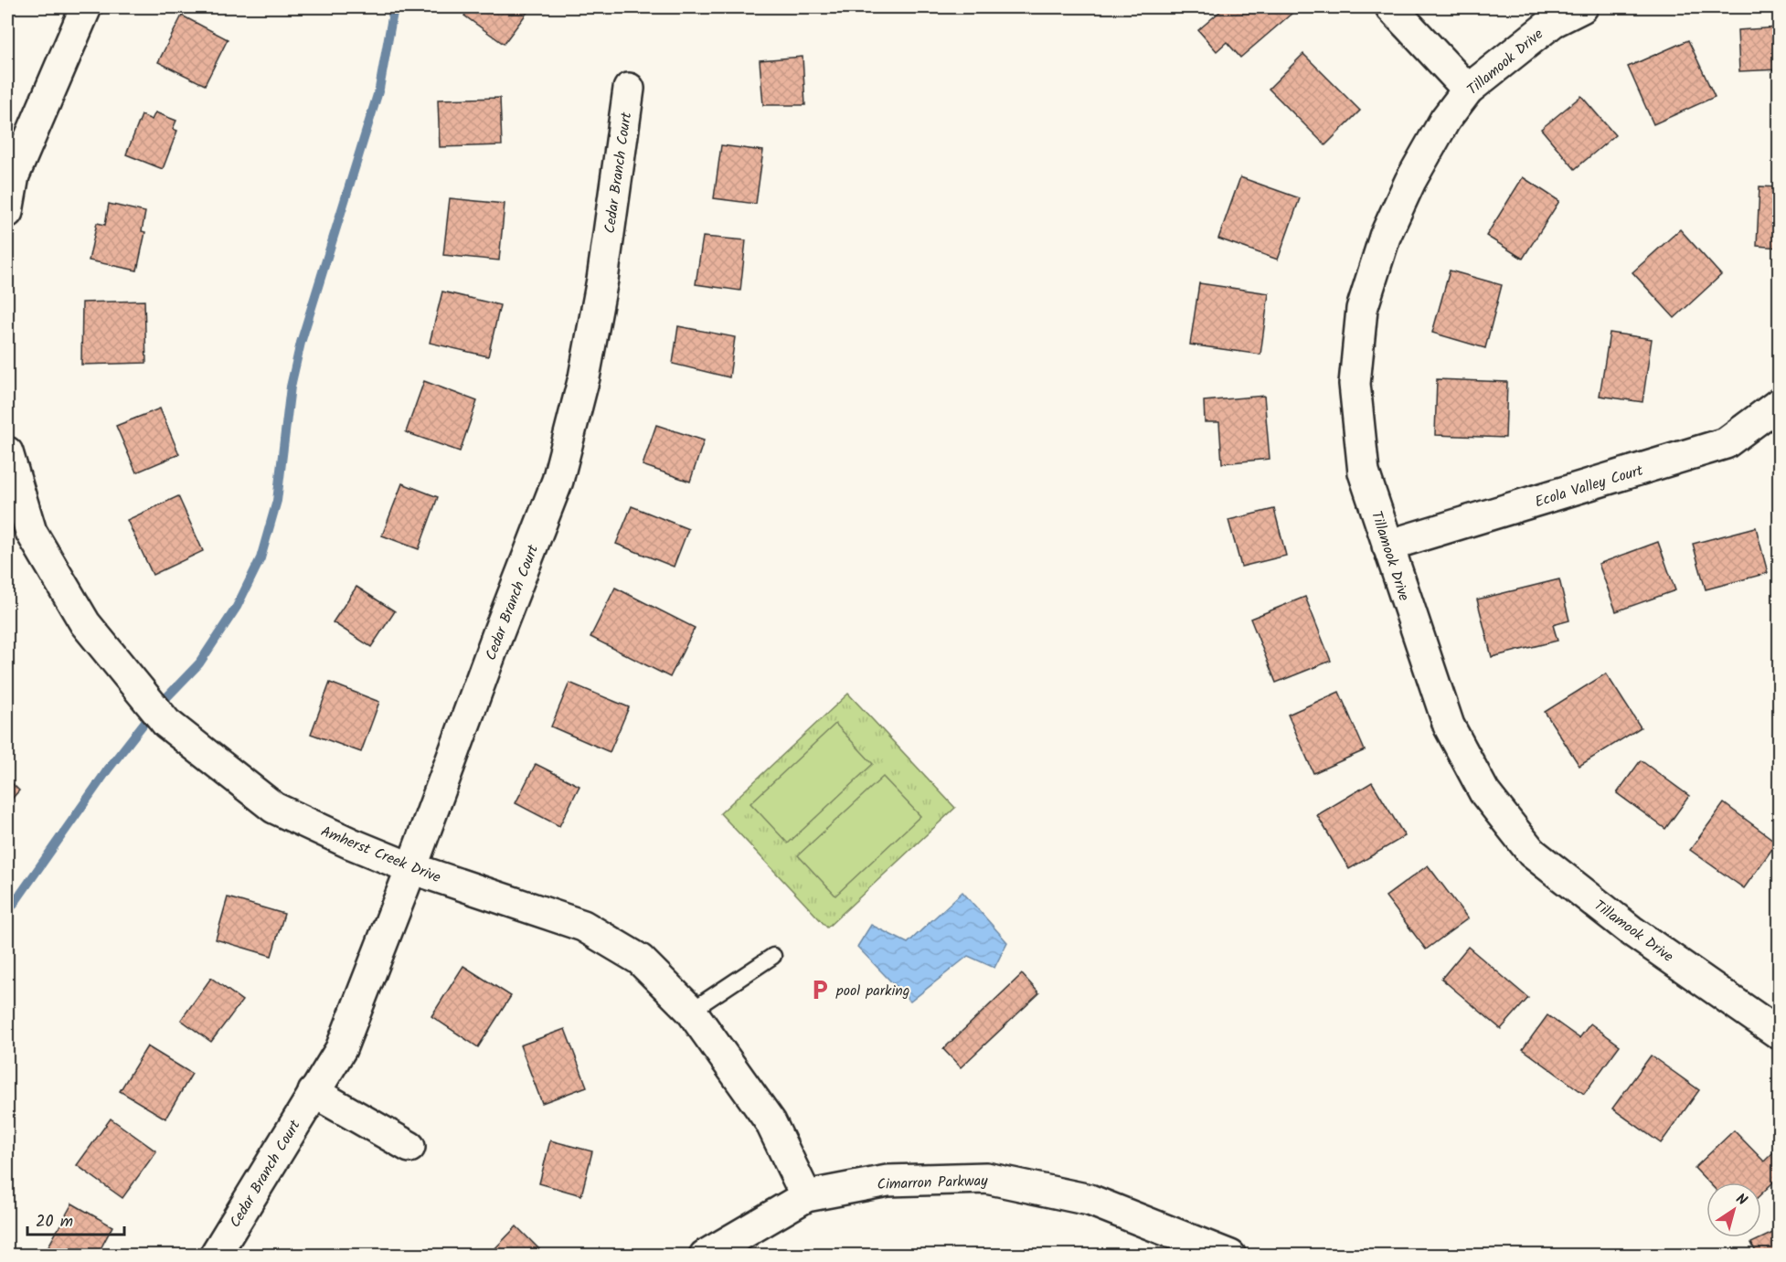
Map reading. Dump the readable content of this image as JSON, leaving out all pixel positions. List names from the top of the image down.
{
  "streets": {
    "street": [
      "Tillamook Drive",
      "Cedar Branch Court",
      "Ecola Valley Court",
      "Amherst Creek Drive",
      "Cimarron Parkway"
    ]
  },
  "crossings": [
    ["Tillamook Drive", "Ecola Valley Court"],
    ["Cedar Branch Court", "Amherst Creek Drive"],
    ["Amherst Creek Drive", "Cimarron Parkway"]
  ],
  "places": {
    "parking": ["pool parking"]
  },
  "scale_bar": "20 m",
  "north": "top right"
}
